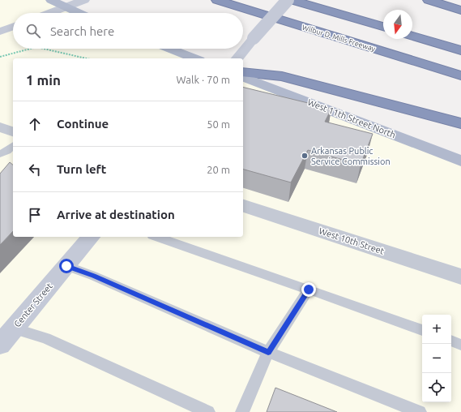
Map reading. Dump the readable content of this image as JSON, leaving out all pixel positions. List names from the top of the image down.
{
  "streets": {
    "highway": ["Wilbur D. Mills Freeway"],
    "main road": ["West 11th Street North"],
    "street": ["West 10th Street", "Center Street"]
  },
  "places": ["Arkansas Public Service Commission"],
  "north": "bottom",
  "page": {
    "search": "Search here",
    "heading": ["1 min", "Walk · 70 m"],
    "list": [
      ["Continue", "50 m"],
      ["Turn left", "20 m"],
      "Arrive at destination"
    ],
    "map_buttons": ["+", "−"]
  }
}
